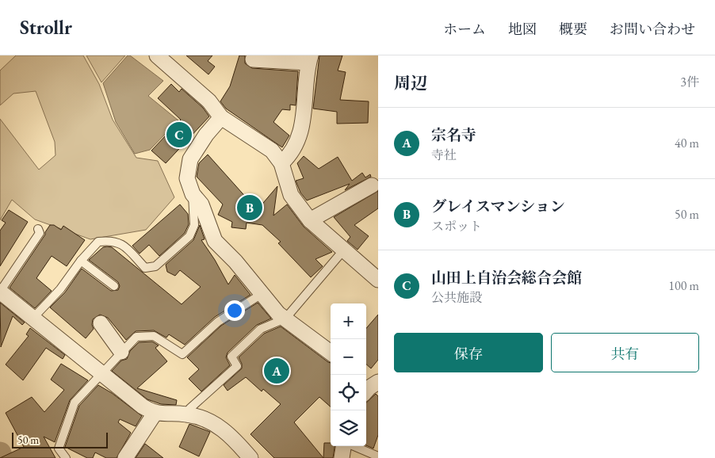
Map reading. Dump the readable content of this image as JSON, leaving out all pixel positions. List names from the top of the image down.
{
  "scale_bar": "50 m",
  "page": {
    "header": "Strollr",
    "nav": [
      "ホーム",
      "地図",
      "概要",
      "お問い合わせ"
    ],
    "heading": ["周辺", "3件"],
    "list": [
      {
        "mark": "A",
        "name": "宗名寺",
        "note": "寺社",
        "value": "40 m"
      },
      {
        "mark": "B",
        "name": "グレイスマンション",
        "note": "スポット",
        "value": "50 m"
      },
      {
        "mark": "C",
        "name": "山田上自治会総合会館",
        "note": "公共施設",
        "value": "100 m"
      }
    ],
    "pins": ["C", "B", "A"],
    "map_buttons": ["+", "−"],
    "buttons": ["保存", "共有"],
    "scale": "50 m"
  }
}
